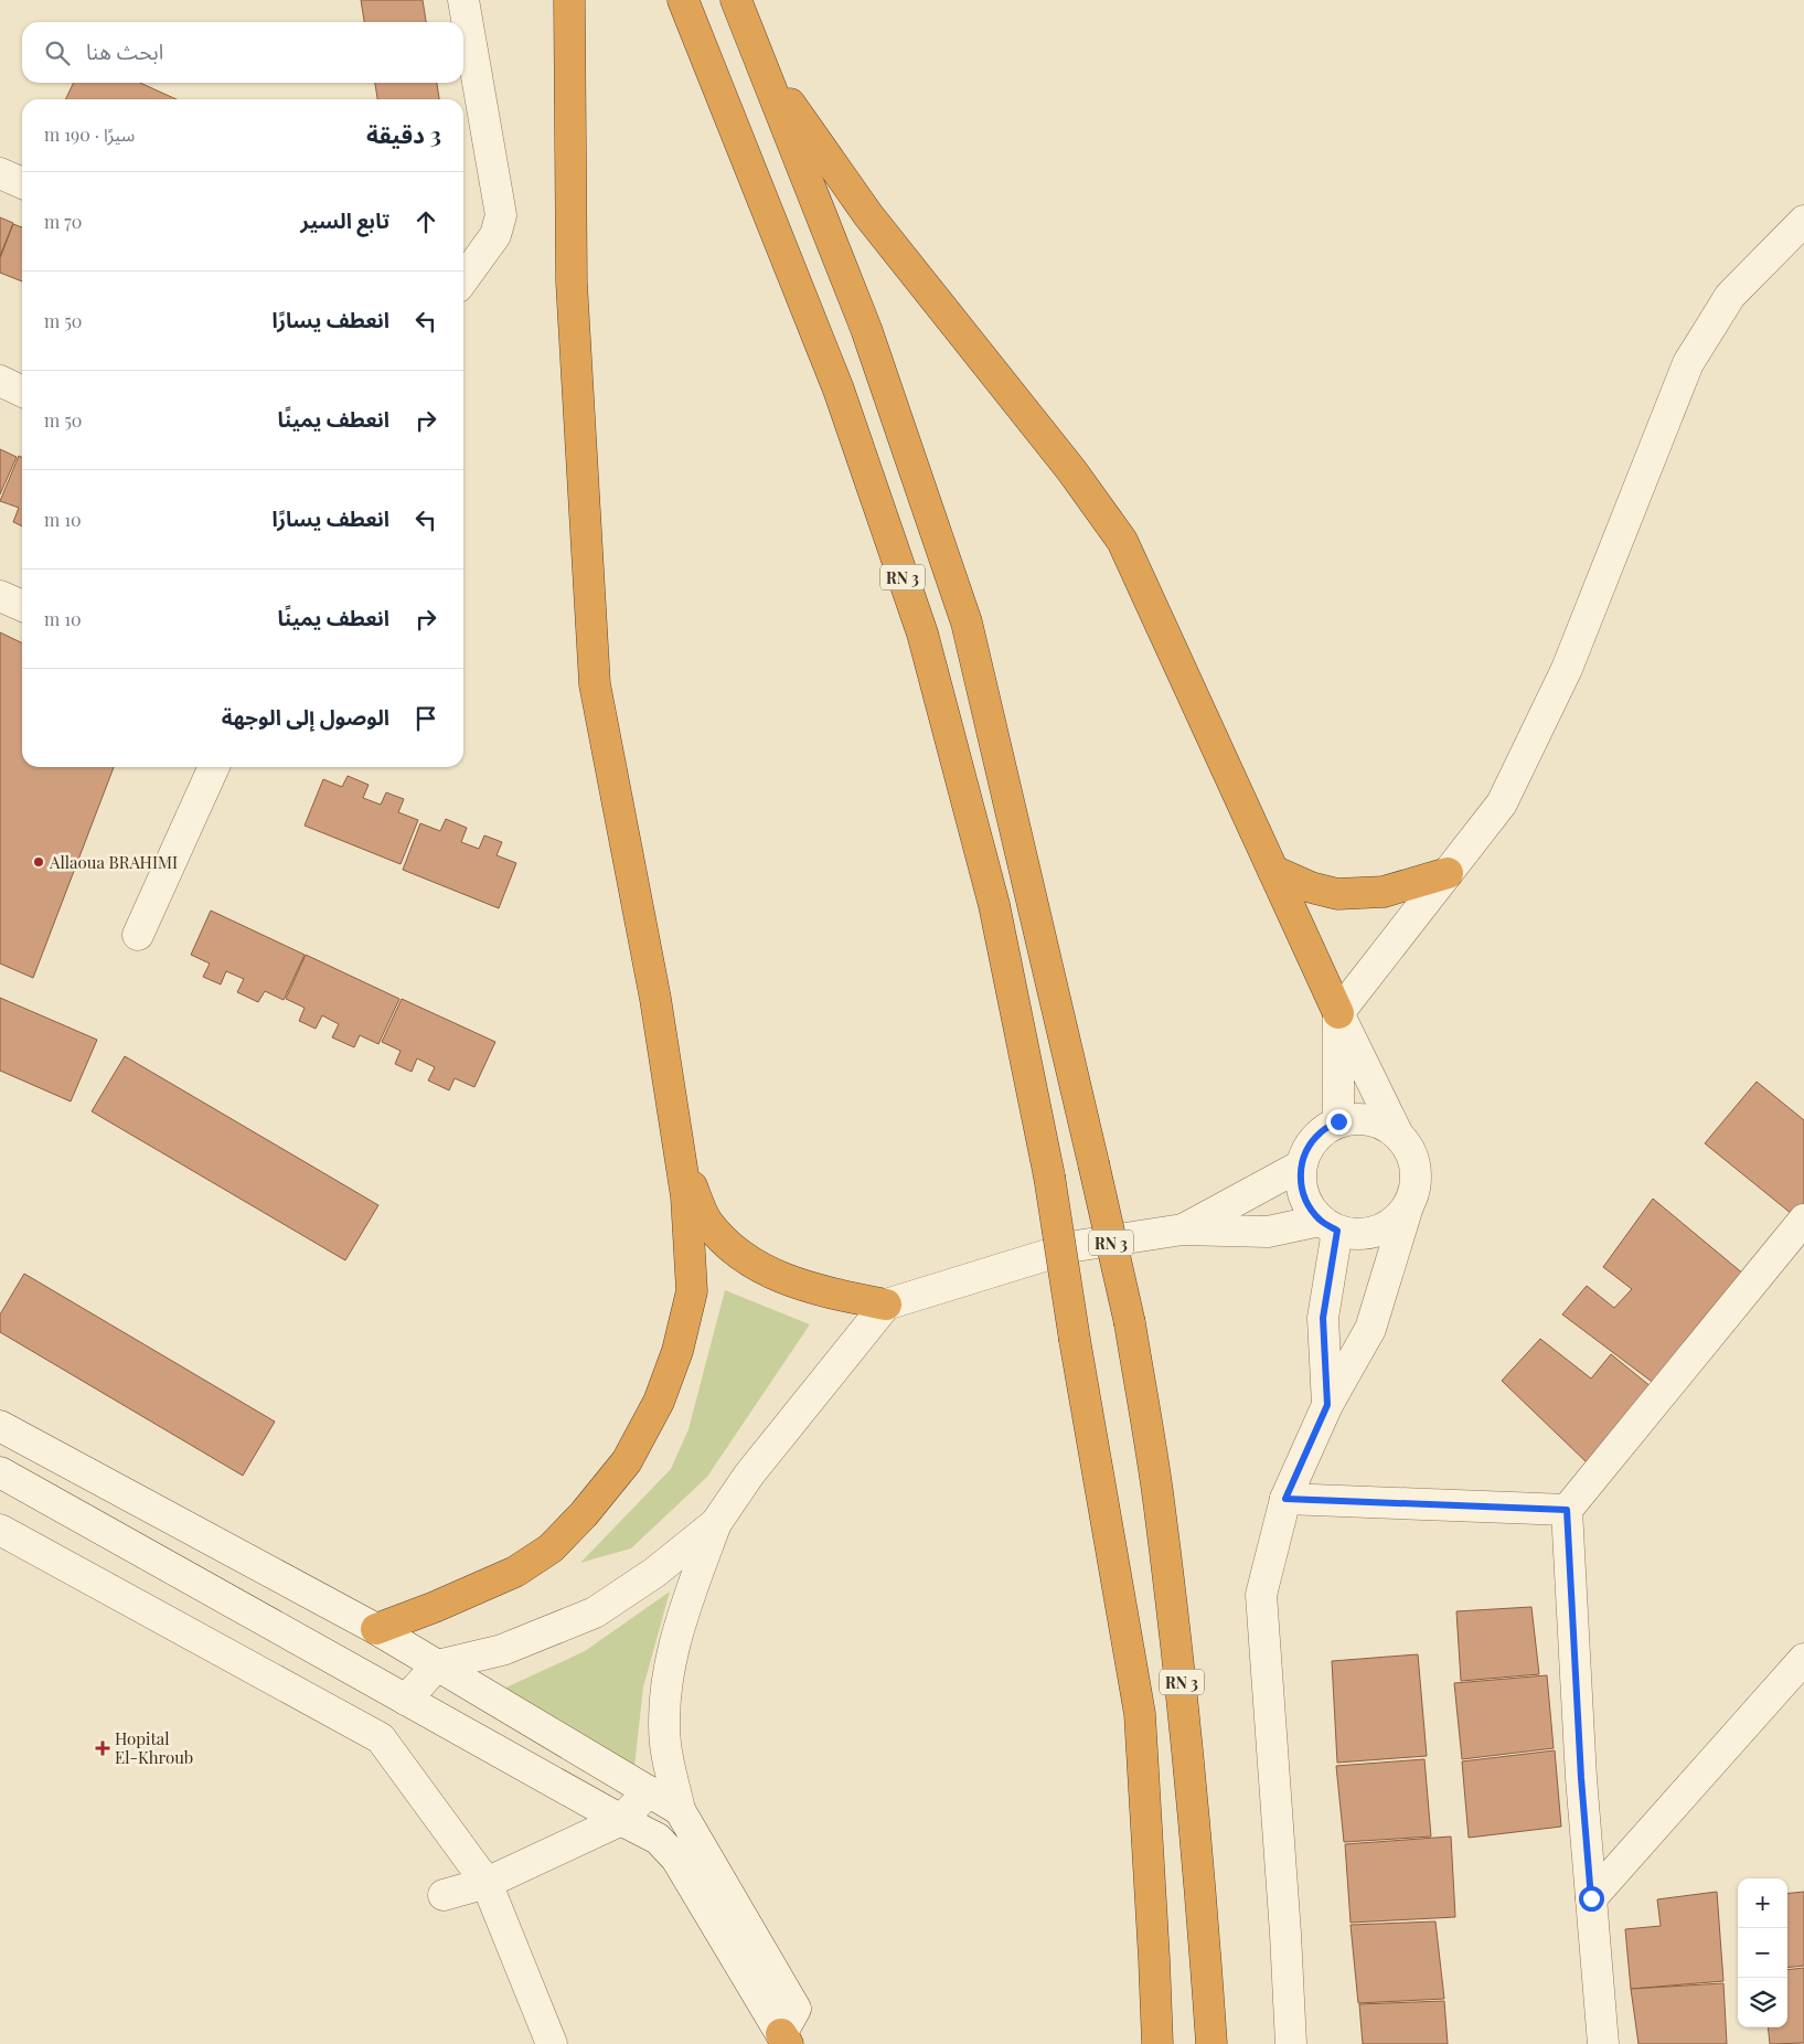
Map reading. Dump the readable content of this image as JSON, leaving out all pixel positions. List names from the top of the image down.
{
  "streets": {
    "highway": ["RN 3"]
  },
  "places": {
    "other": ["Allaoua BRAHIMI"],
    "health": ["Hopital El-Khroub"]
  },
  "page": {
    "search": "ابحث هنا",
    "heading": ["3 دقيقة", "سيرًا · 190 m"],
    "list": [
      ["تابع السير", "70 m"],
      ["انعطف يسارًا", "50 m"],
      ["انعطف يمينًا", "50 m"],
      ["انعطف يسارًا", "10 m"],
      ["انعطف يمينًا", "10 m"],
      "الوصول إلى الوجهة"
    ],
    "map_buttons": ["+", "−"]
  }
}
